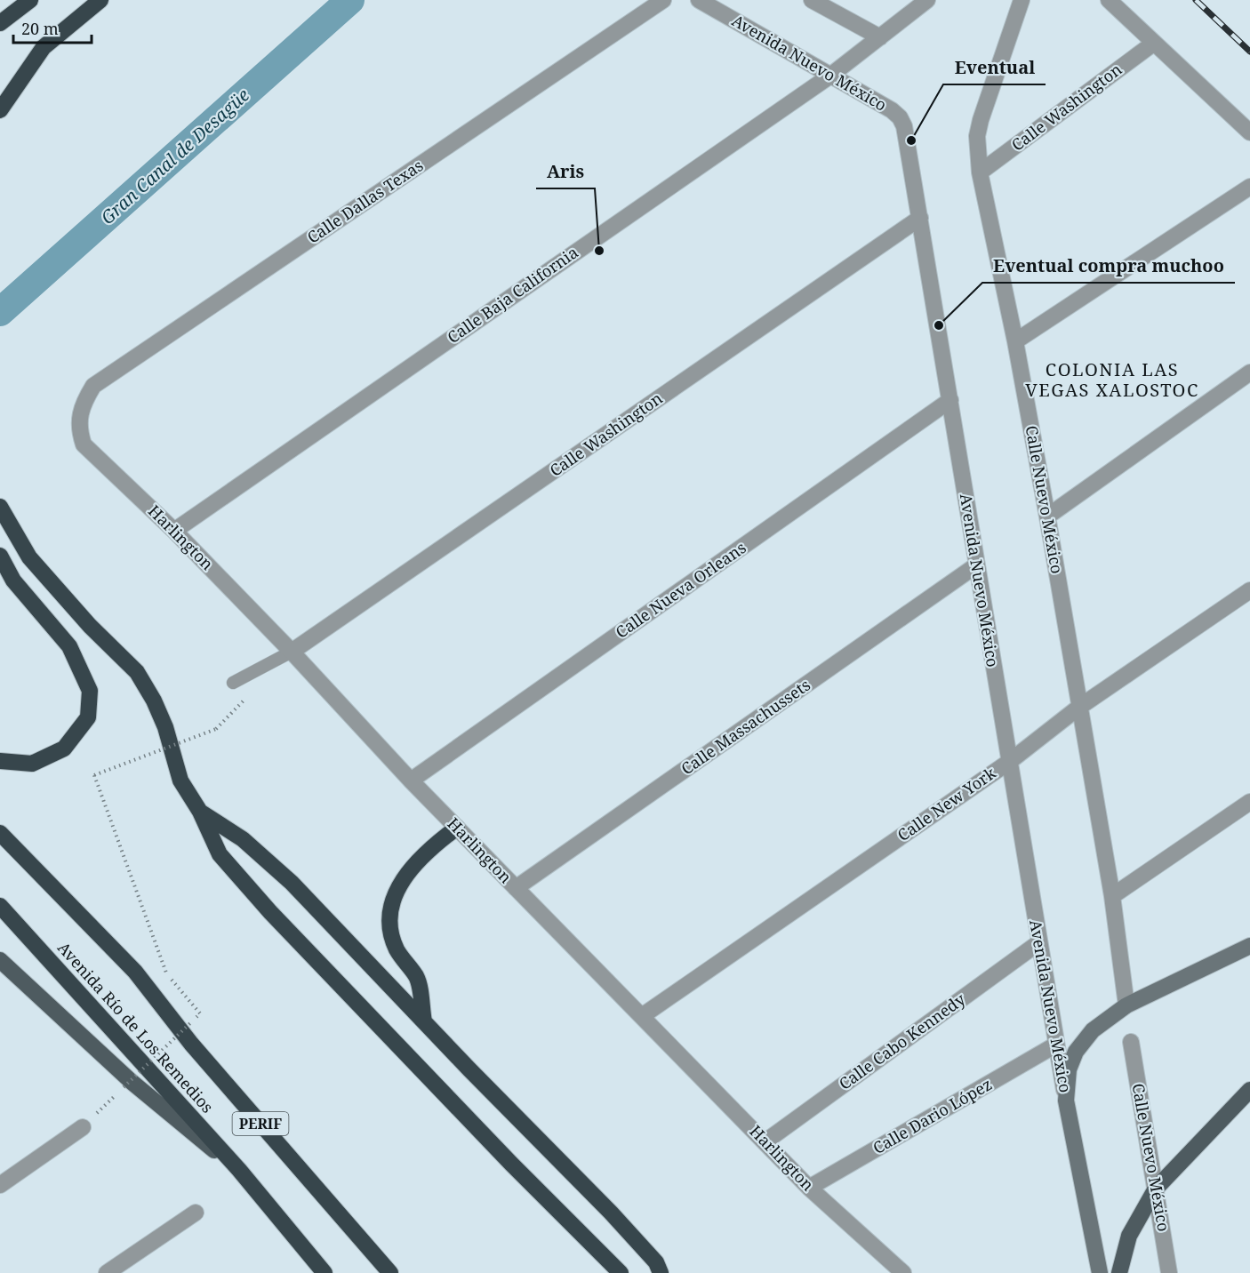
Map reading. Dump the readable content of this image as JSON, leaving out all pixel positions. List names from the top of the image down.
{
  "streets": {
    "highway": ["Avenida Río de Los Remedios", "PERIF"],
    "main road": ["Avenida Nuevo México"],
    "street": [
      "Calle Washington",
      "Calle Dallas Texas",
      "Calle Baja California",
      "Calle Nuevo México",
      "Harlington",
      "Calle Nueva Orleans",
      "Calle Massachussets",
      "Calle New York",
      "Calle Cabo Kennedy",
      "Calle Dario López"
    ]
  },
  "crossings": [
    ["Avenida Nuevo México", "Calle Washington"],
    ["Avenida Nuevo México", "Calle Baja California"],
    ["Avenida Nuevo México", "Calle Nueva Orleans"],
    ["Avenida Nuevo México", "Calle Massachussets"],
    ["Avenida Nuevo México", "Calle New York"],
    ["Avenida Nuevo México", "Calle Cabo Kennedy"],
    ["Avenida Nuevo México", "Calle Dario López"],
    ["Calle Washington", "Calle Nuevo México"],
    ["Calle Washington", "Harlington"],
    ["Calle Dallas Texas", "Harlington"],
    ["Calle Baja California", "Harlington"],
    ["Calle Nuevo México", "Calle New York"],
    ["Harlington", "Calle Nueva Orleans"],
    ["Harlington", "Calle Massachussets"],
    ["Harlington", "Calle New York"],
    ["Harlington", "Calle Cabo Kennedy"],
    ["Harlington", "Calle Dario López"]
  ],
  "districts": ["COLONIA LAS VEGAS XALOSTOC"],
  "water": ["Gran Canal de Desagüe"],
  "places": ["Eventual", "Aris", "Eventual compra muchoo"],
  "scale_bar": "20 m"
}
